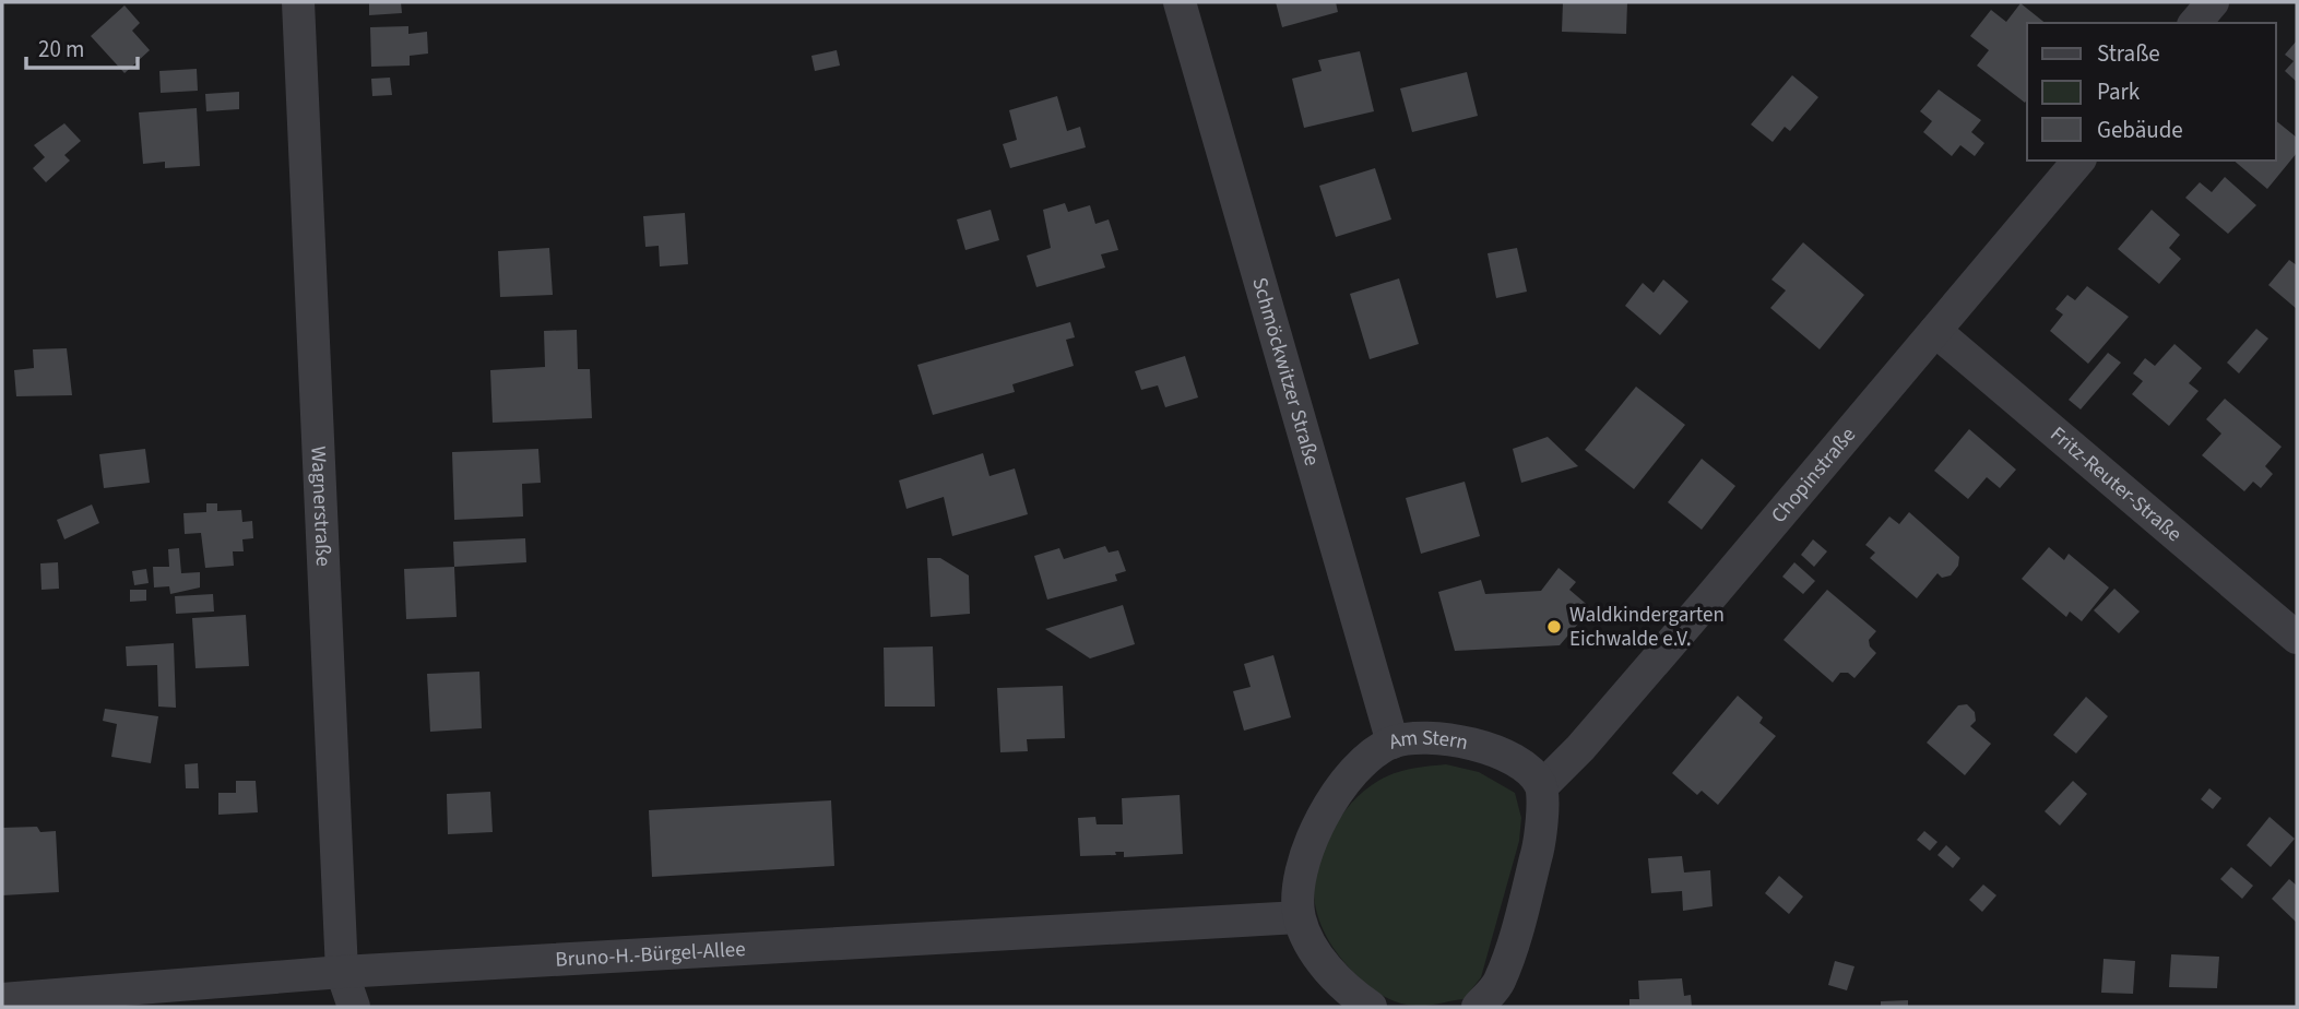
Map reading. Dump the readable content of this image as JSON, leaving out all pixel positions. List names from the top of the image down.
{
  "streets": {
    "street": [
      "Schmöckwitzer Straße",
      "Chopinstraße",
      "Fritz-Reuter-Straße",
      "Wagnerstraße",
      "Am Stern",
      "Bruno-H.-Bürgel-Allee"
    ]
  },
  "crossings": [
    ["Schmöckwitzer Straße", "Am Stern"],
    ["Chopinstraße", "Fritz-Reuter-Straße"],
    ["Chopinstraße", "Am Stern"],
    ["Wagnerstraße", "Bruno-H.-Bürgel-Allee"],
    ["Am Stern", "Bruno-H.-Bürgel-Allee"]
  ],
  "places": ["Waldkindergarten Eichwalde e.V."],
  "legend": ["Straße", "Park", "Gebäude"],
  "scale_bar": "20 m"
}
